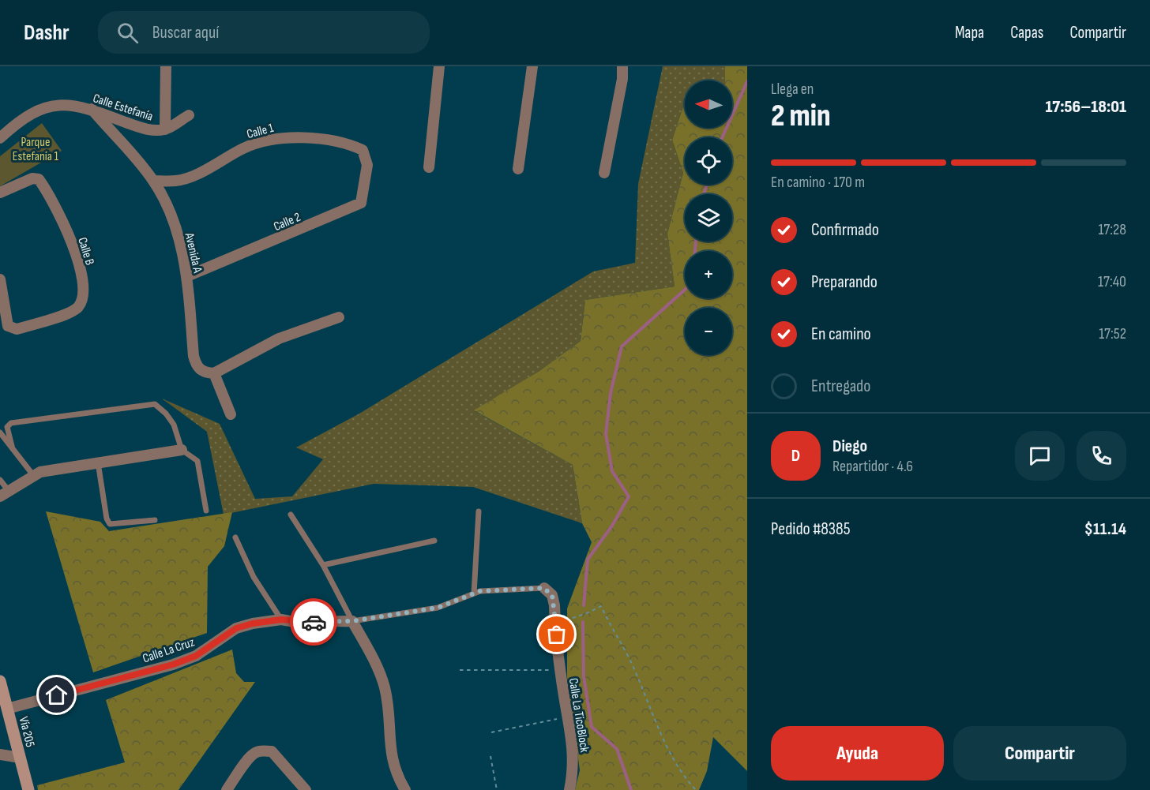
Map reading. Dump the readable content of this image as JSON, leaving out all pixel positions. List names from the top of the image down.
{
  "streets": {
    "main road": ["Vía 205"],
    "street": [
      "Calle Estefanía",
      "Calle 1",
      "Calle 2",
      "Calle B",
      "Avenida A",
      "Calle La Cruz",
      "Calle La TicoBlock"
    ]
  },
  "crossings": [
    ["Calle Estefanía", "Avenida A"],
    ["Calle 1", "Calle 2"],
    ["Calle 1", "Avenida A"],
    ["Calle 2", "Avenida A"],
    ["Calle La Cruz", "Calle La TicoBlock"],
    ["Calle La Cruz", "Vía 205"]
  ],
  "parks": ["Parque Estefanía 1"],
  "north": "left",
  "page": {
    "header": "Dashr",
    "search": "Buscar aquí",
    "nav": ["Mapa", "Capas", "Compartir"],
    "heading": ["2 min", "Llega en", "17:56–18:01"],
    "panel": [
      "Diego",
      "Repartidor · 4.6",
      "Pedido #8385",
      "$11.14"
    ],
    "map_buttons": ["+", "−"],
    "bar": "En camino · 170 m",
    "list": [
      ["Confirmado", "17:28"],
      ["Preparando", "17:40"],
      ["En camino", "17:52"],
      "Entregado"
    ],
    "round": "D",
    "buttons": ["Ayuda", "Compartir"]
  }
}
